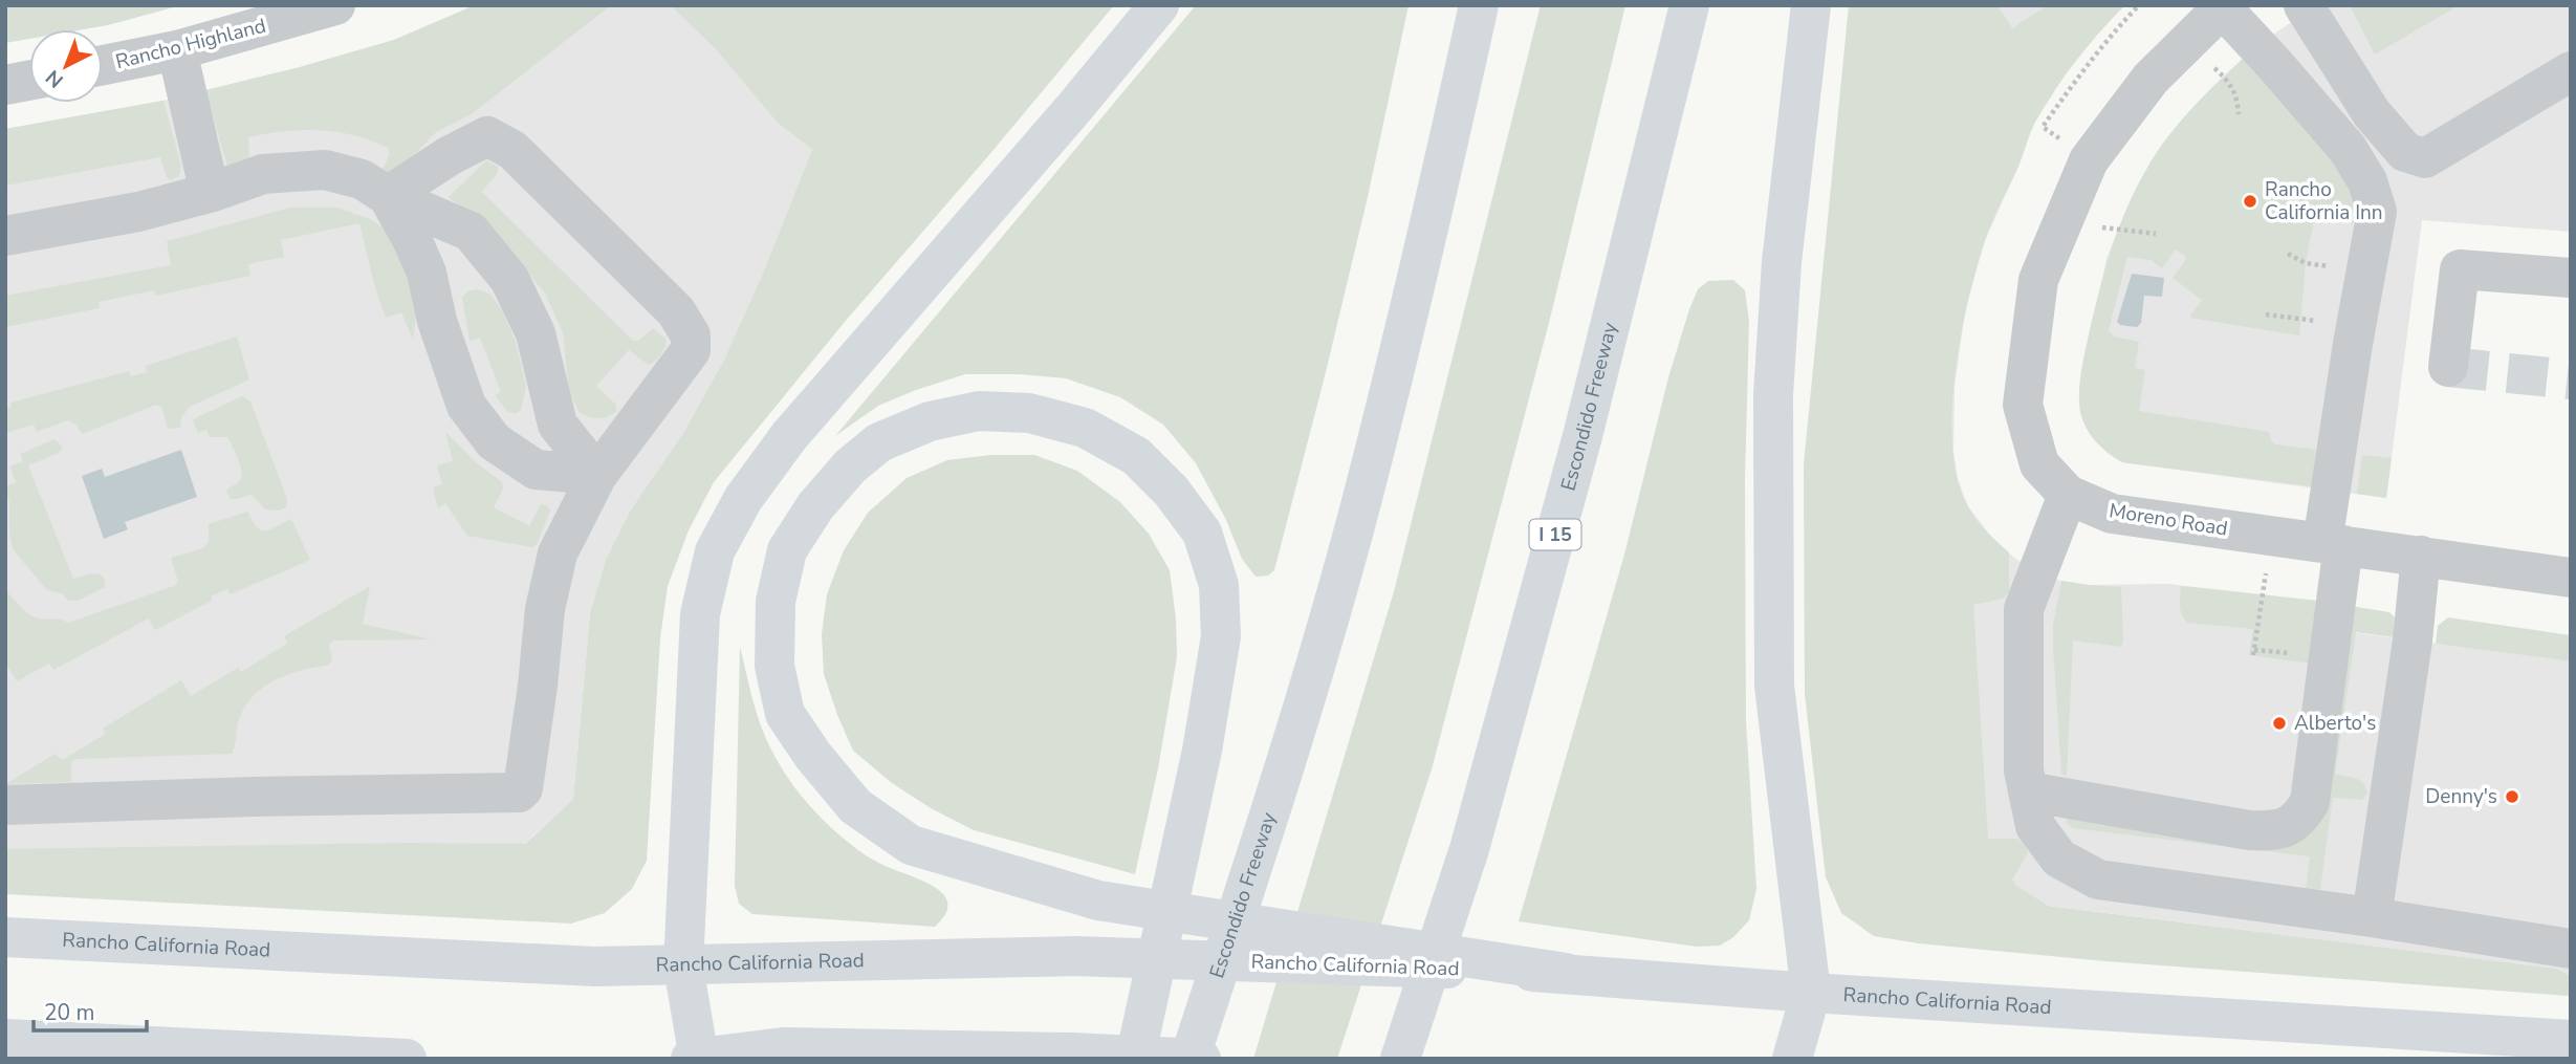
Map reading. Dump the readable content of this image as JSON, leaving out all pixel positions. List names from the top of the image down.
{
  "streets": {
    "main road": ["Escondido Freeway", "I 15", "Rancho California Road"],
    "street": ["Rancho Highland", "Moreno Road"]
  },
  "places": ["Rancho California Inn", "Alberto's", "Denny's"],
  "scale_bar": "20 m",
  "north": "bottom left"
}
